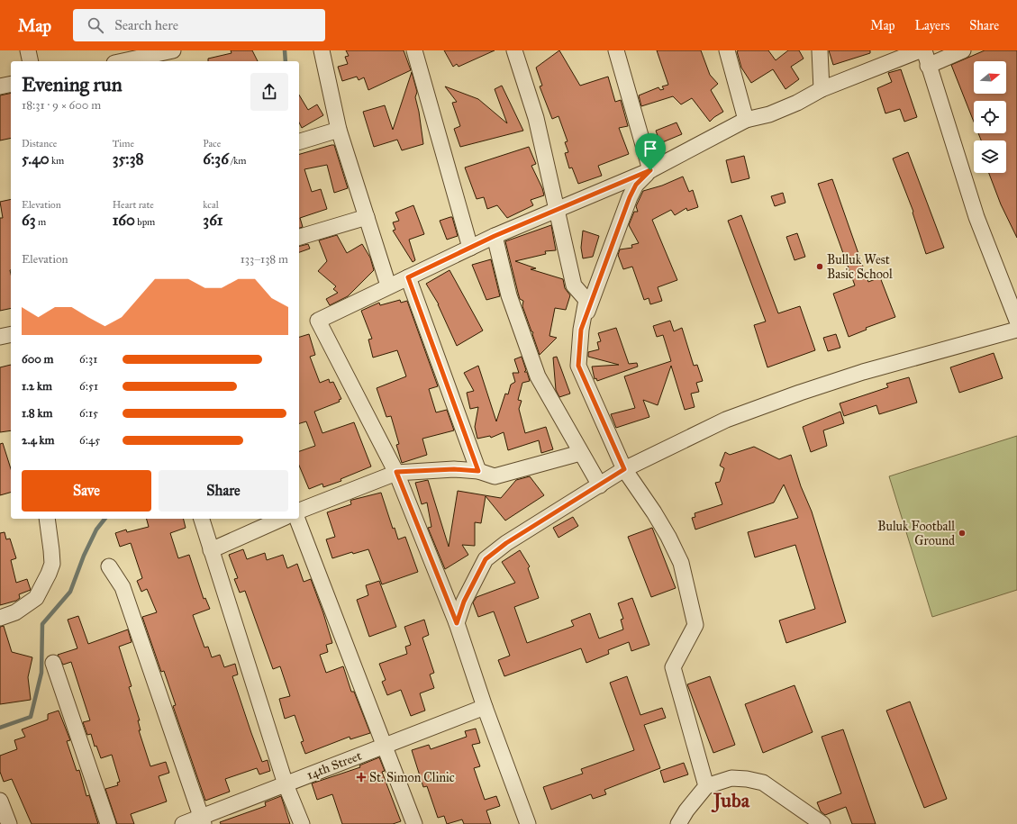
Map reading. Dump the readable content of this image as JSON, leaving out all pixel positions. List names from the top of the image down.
{
  "streets": {
    "street": ["14th Street"]
  },
  "districts": ["Juba"],
  "places": {
    "other": ["Bulluk West Basic School", "Buluk Football Ground"],
    "health": ["St. Simon Clinic"]
  },
  "north": "right",
  "page": {
    "header": "Map",
    "search": "Search here",
    "nav": ["Map", "Layers", "Share"],
    "heading": ["Evening run", "18:31 · 9 × 600 m"],
    "stats": [
      ["Distance", "5.40 km"],
      ["Time", "35:38"],
      ["Pace", "6:36 /km"],
      ["Elevation", "63 m"],
      ["Heart rate", "160 bpm"],
      ["kcal", "361"]
    ],
    "chart": ["Elevation", "133–138 m"],
    "list": [
      {
        "name": "600 m",
        "note": "6:31"
      },
      {
        "name": "1.2 km",
        "note": "6:51"
      },
      {
        "name": "1.8 km",
        "note": "6:15"
      },
      {
        "name": "2.4 km",
        "note": "6:45"
      }
    ],
    "buttons": ["Save", "Share"]
  }
}
